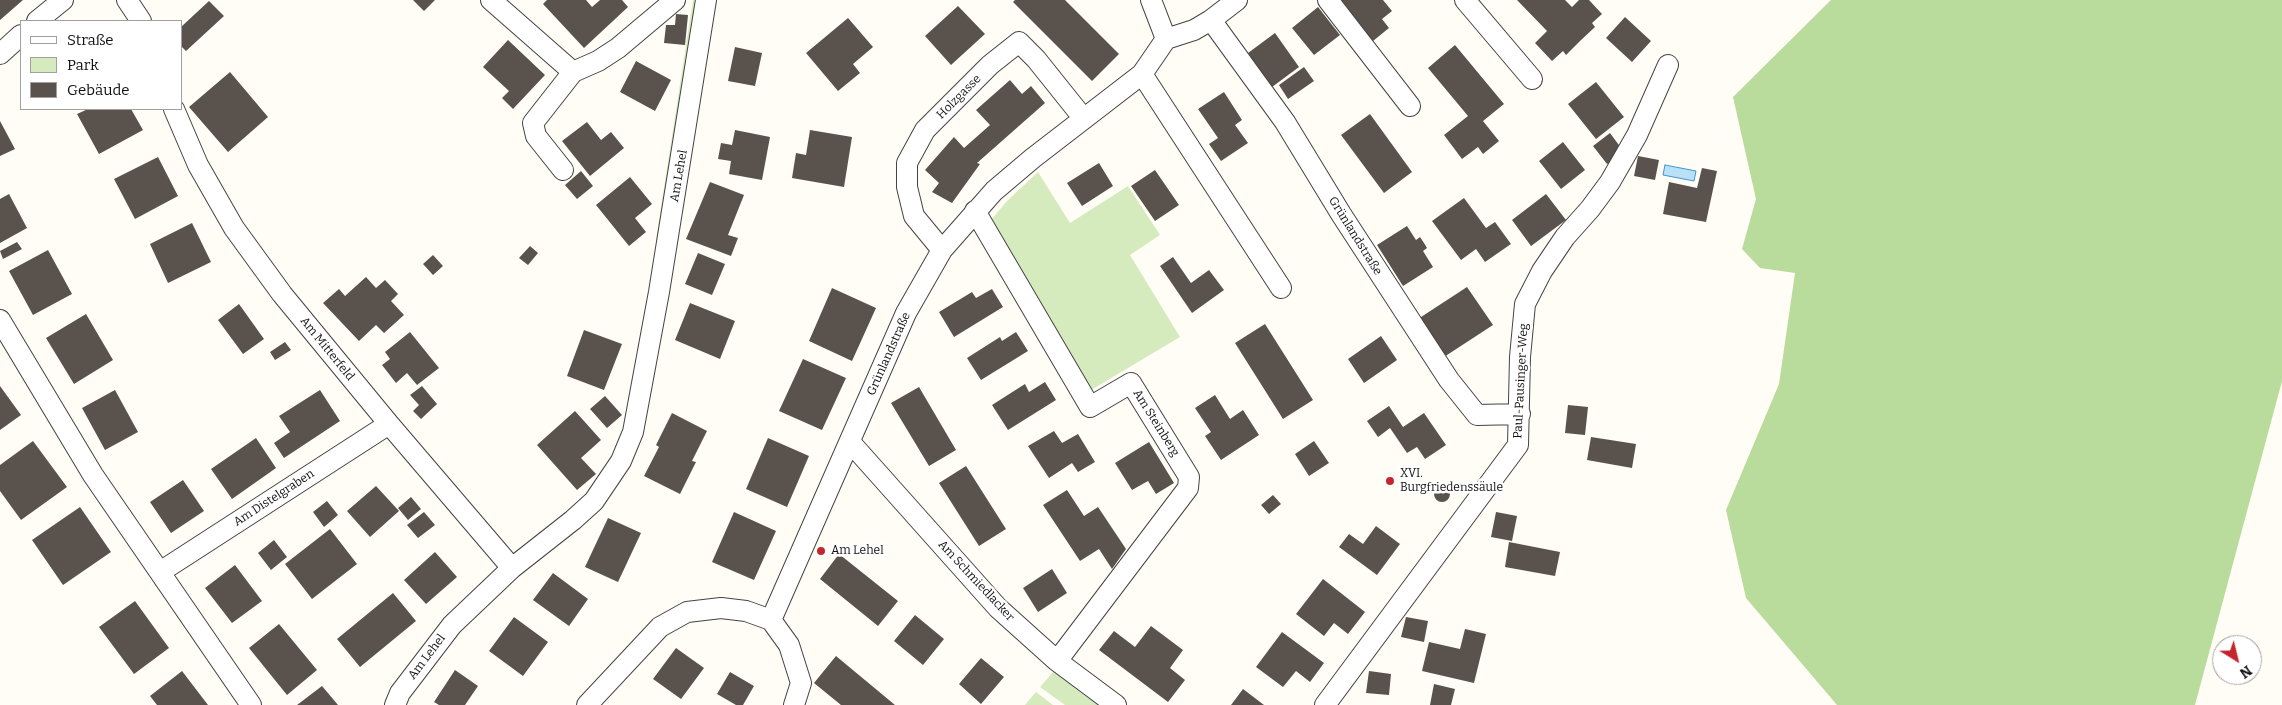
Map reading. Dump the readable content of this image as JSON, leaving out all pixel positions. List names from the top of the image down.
{
  "streets": {
    "street": [
      "Holzgasse",
      "Am Lehel",
      "Grünlandstraße",
      "Am Mitterfeld",
      "Paul-Pausinger-Weg",
      "Am Steinberg",
      "Am Distelgraben",
      "Am Schmiedlacker"
    ]
  },
  "crossings": [
    ["Holzgasse", "Grünlandstraße"],
    ["Am Lehel", "Am Mitterfeld"],
    ["Grünlandstraße", "Paul-Pausinger-Weg"],
    ["Grünlandstraße", "Am Steinberg"],
    ["Grünlandstraße", "Am Schmiedlacker"],
    ["Am Mitterfeld", "Am Distelgraben"],
    ["Am Steinberg", "Am Schmiedlacker"]
  ],
  "places": ["XVI. Burgfriedenssäule", "Am Lehel"],
  "legend": ["Straße", "Park", "Gebäude"],
  "north": "bottom right"
}
